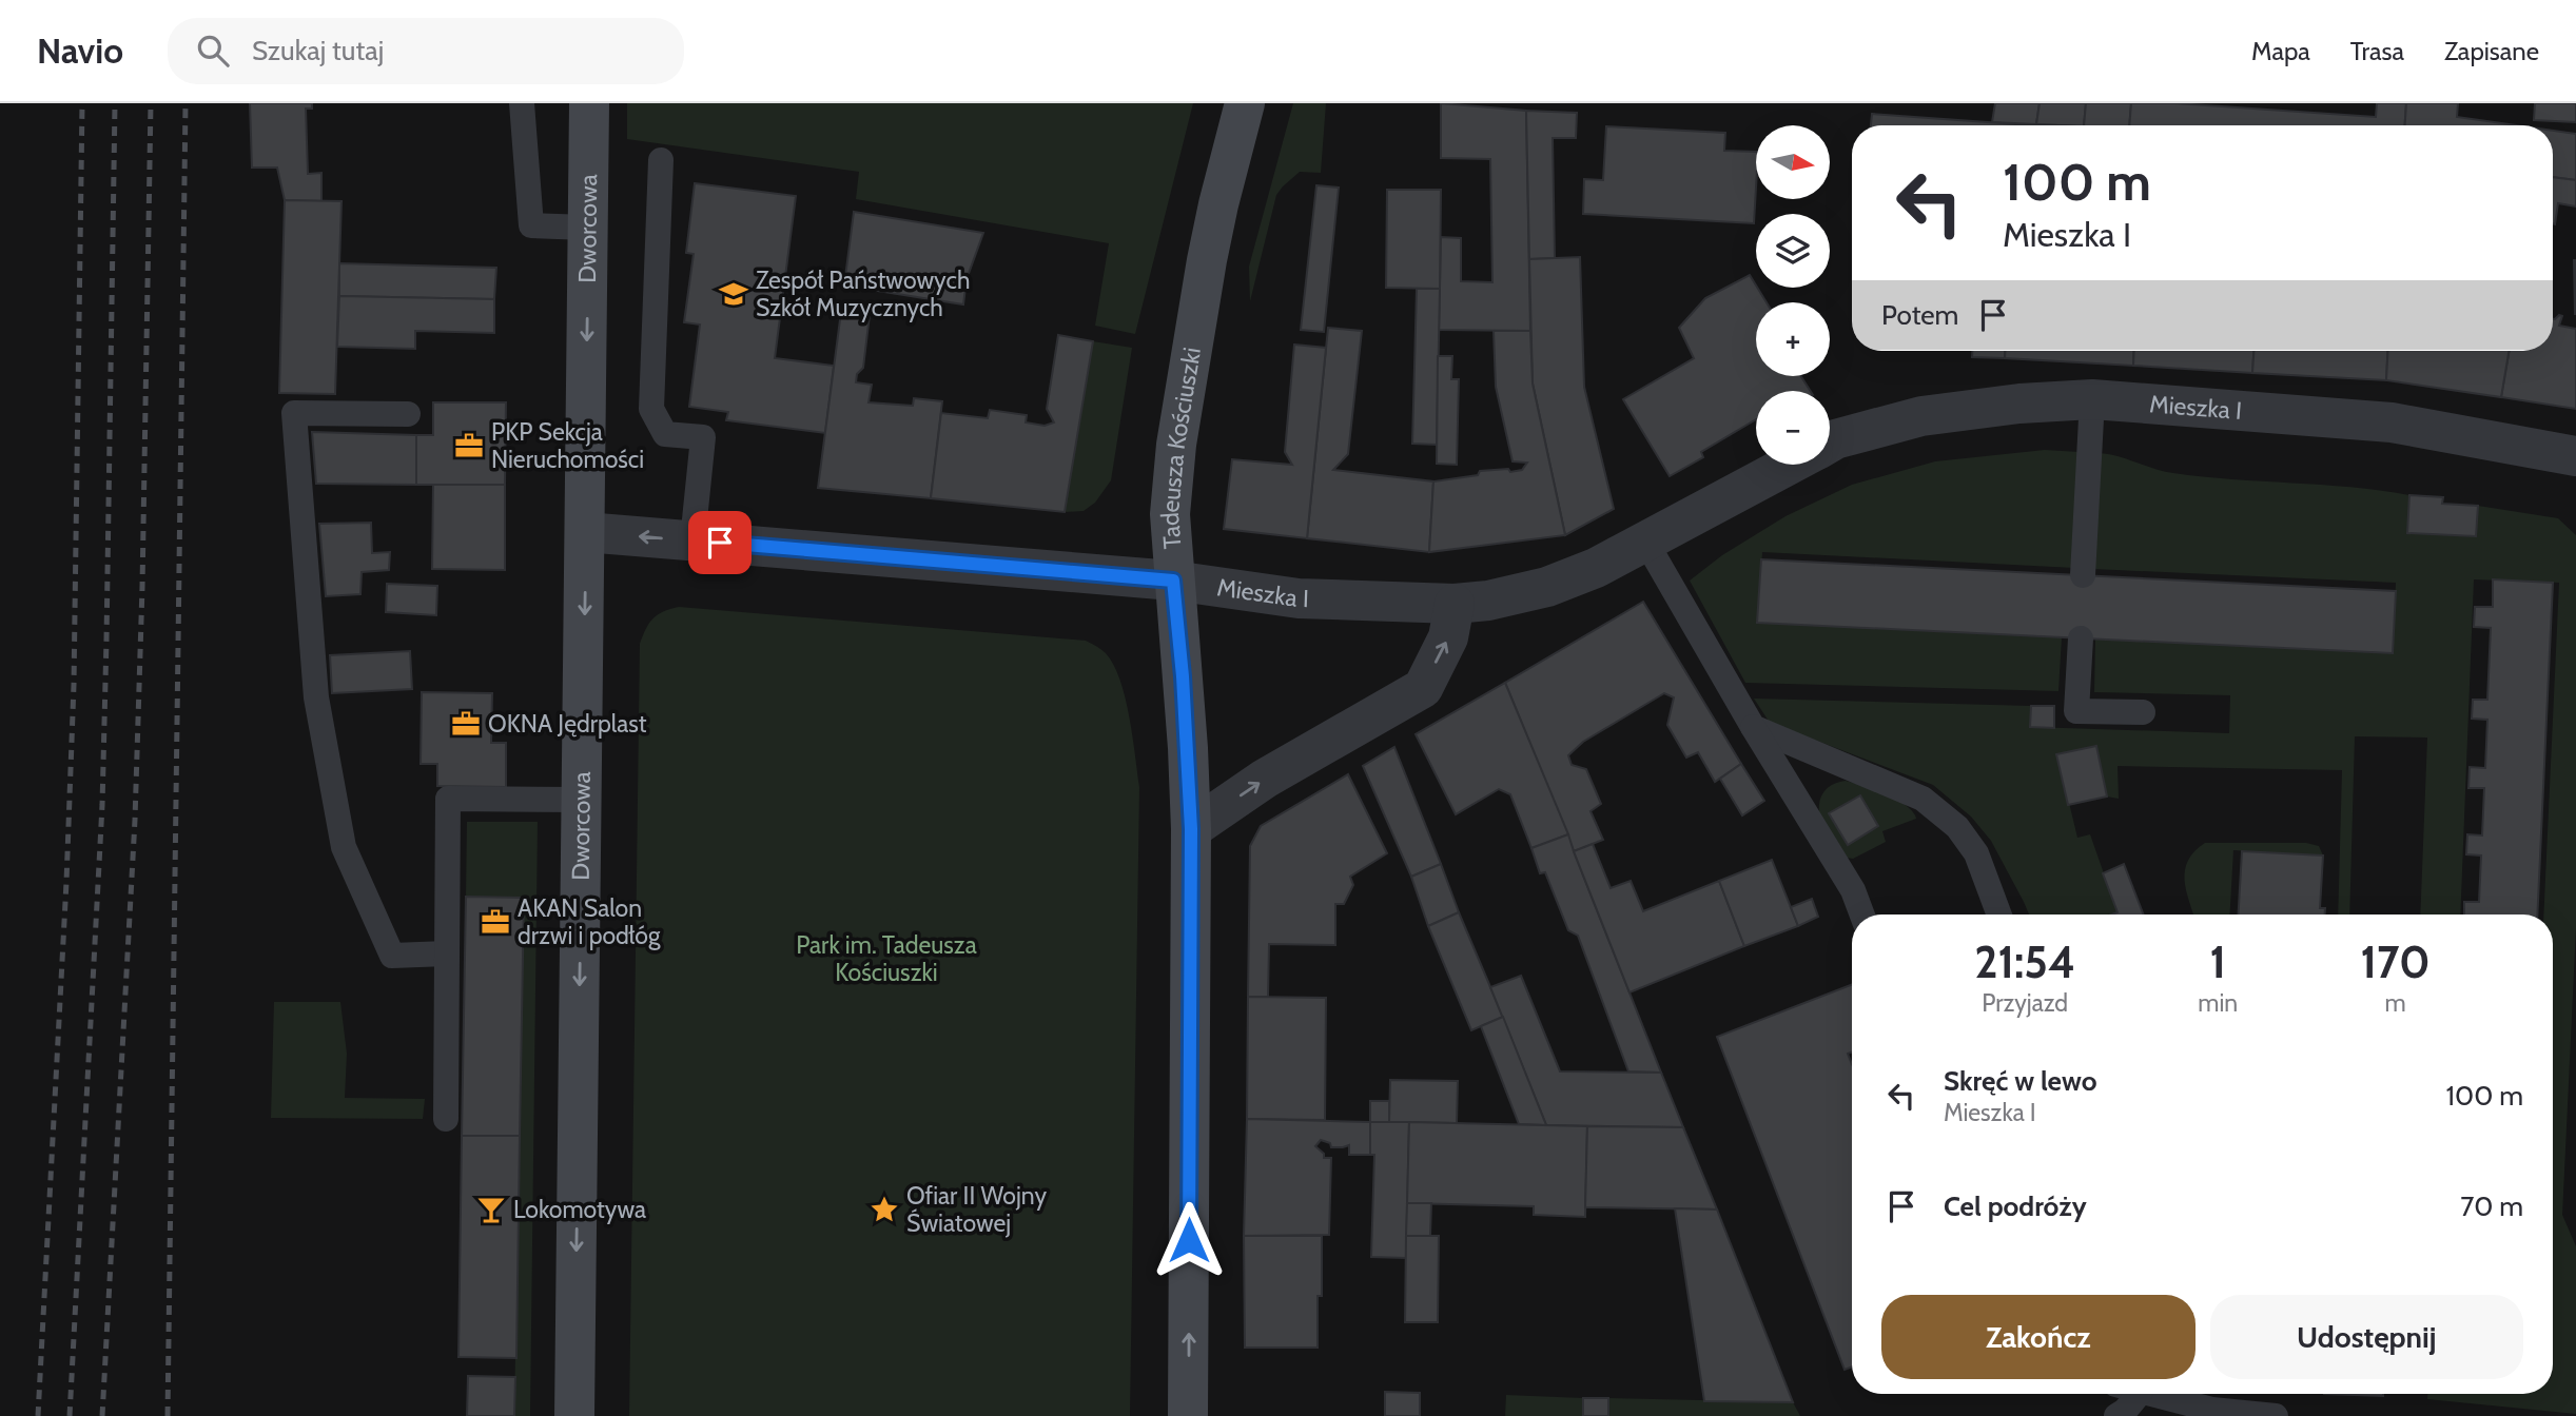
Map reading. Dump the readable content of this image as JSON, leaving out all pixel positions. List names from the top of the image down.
{
  "streets": {
    "street": ["Dworcowa", "Mieszka I", "Tadeusza Kościuszki"]
  },
  "crossings": [
    ["Dworcowa", "Mieszka I"],
    ["Mieszka I", "Tadeusza Kościuszki"]
  ],
  "one_way": ["Dworcowa", "Tadeusza Kościuszki"],
  "parks": ["Park im. Tadeusza Kościuszki"],
  "places": {
    "school or university": ["Zespół Państwowych Szkół Muzycznych"],
    "office": ["PKP Sekcja Nieruchomości", "OKNA Jędrplast", "AKAN Salon drzwi i podłóg"],
    "bar": ["Lokomotywa"],
    "place": ["Ofiar II Wojny Światowej"]
  },
  "north": "right",
  "page": {
    "header": "Navio",
    "search": "Szukaj tutaj",
    "nav": ["Mapa", "Trasa", "Zapisane"],
    "map_buttons": ["+", "−"],
    "turn": ["100 m", "Mieszka I"],
    "then": "Potem",
    "eta": [
      "21:54",
      "Przyjazd",
      "1",
      "min",
      "170",
      "m"
    ],
    "list": [
      {
        "name": "Skręć w lewo",
        "note": "Mieszka I",
        "value": "100 m"
      },
      {
        "name": "Cel podróży",
        "value": "70 m"
      }
    ],
    "buttons": ["Zakończ", "Udostępnij"]
  }
}
